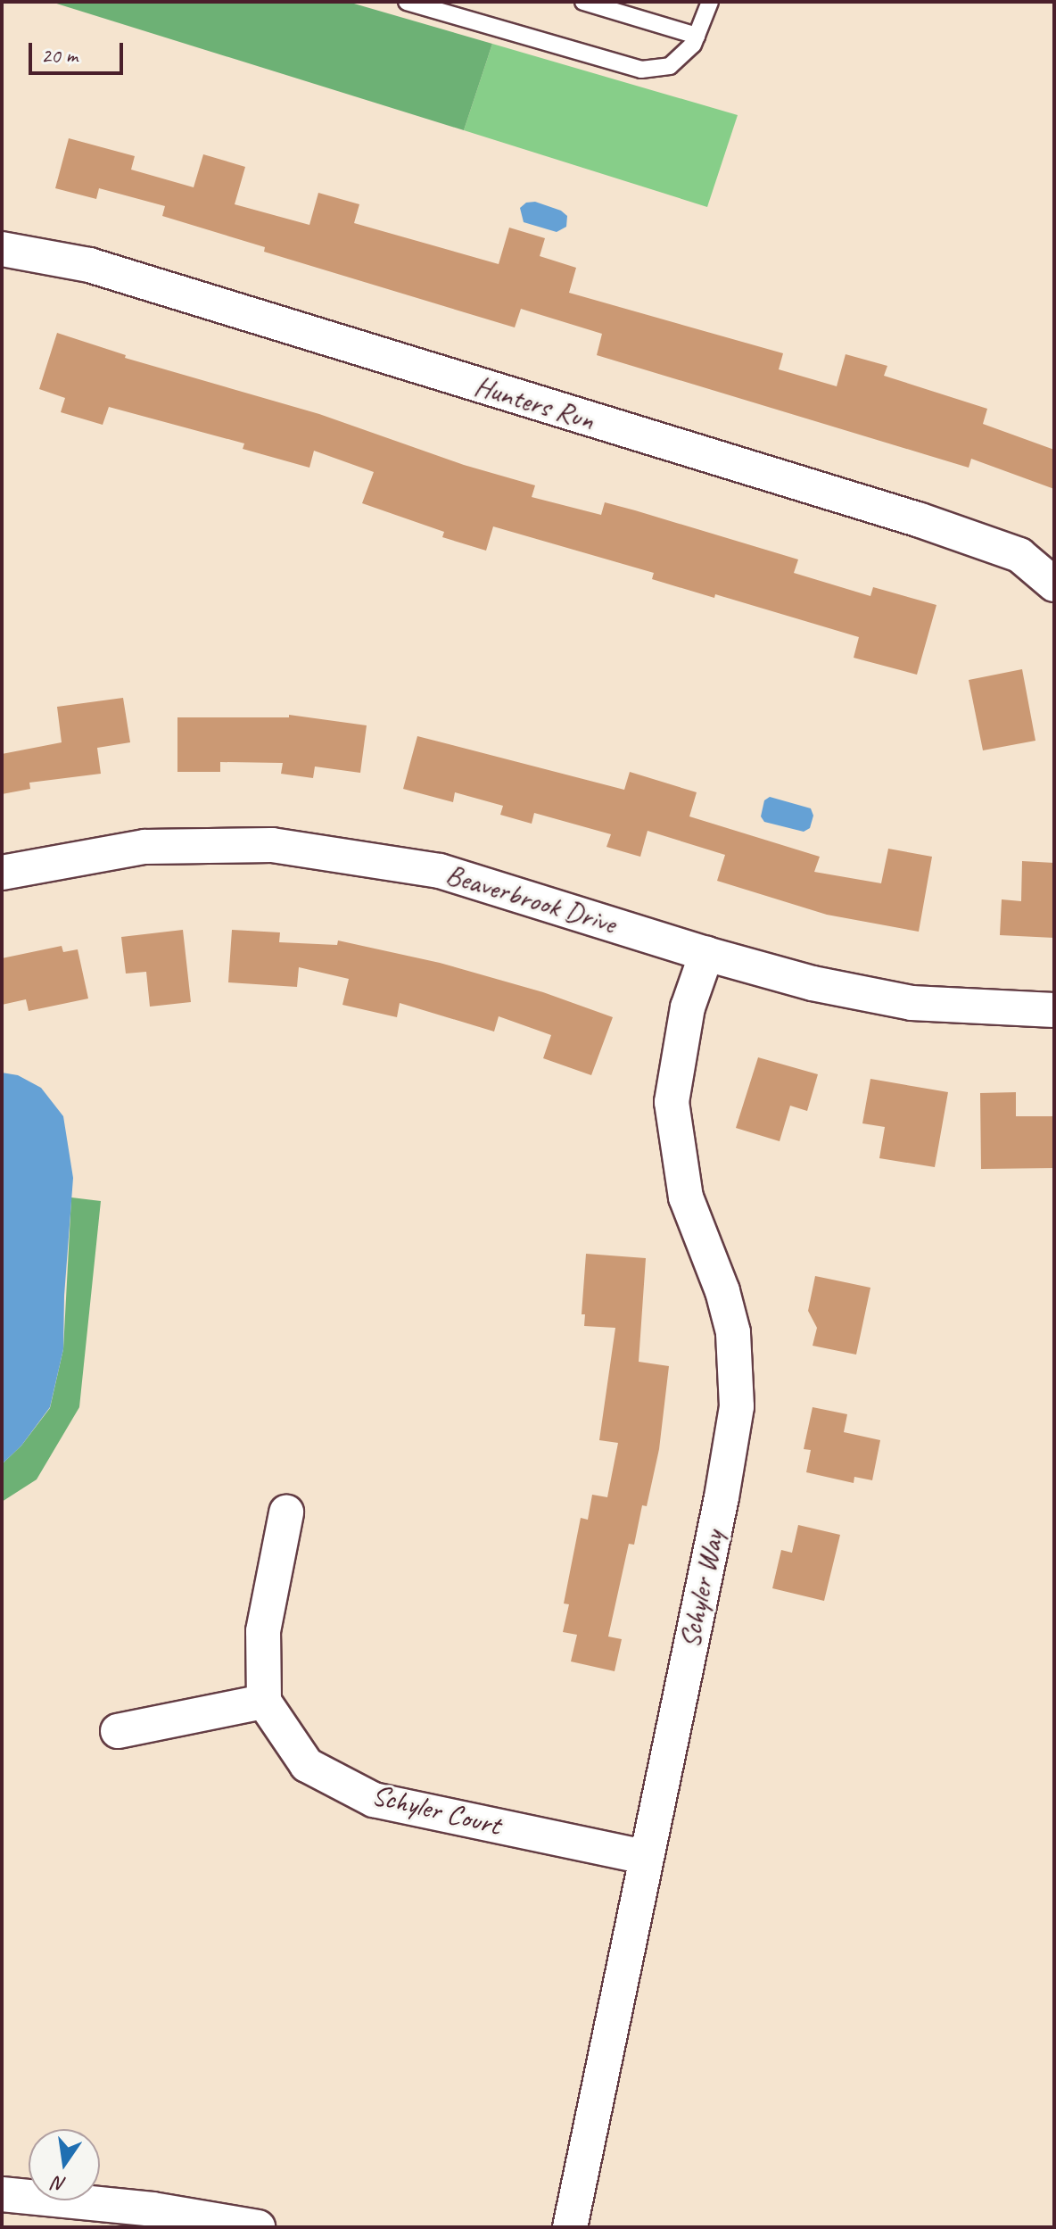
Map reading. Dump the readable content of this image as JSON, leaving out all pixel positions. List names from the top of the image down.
{
  "streets": {
    "street": [
      "Hunters Run",
      "Beaverbrook Drive",
      "Schyler Way",
      "Schyler Court"
    ]
  },
  "crossings": [
    ["Beaverbrook Drive", "Schyler Way"],
    ["Schyler Way", "Schyler Court"]
  ],
  "scale_bar": "20 m",
  "north": "bottom"
}
